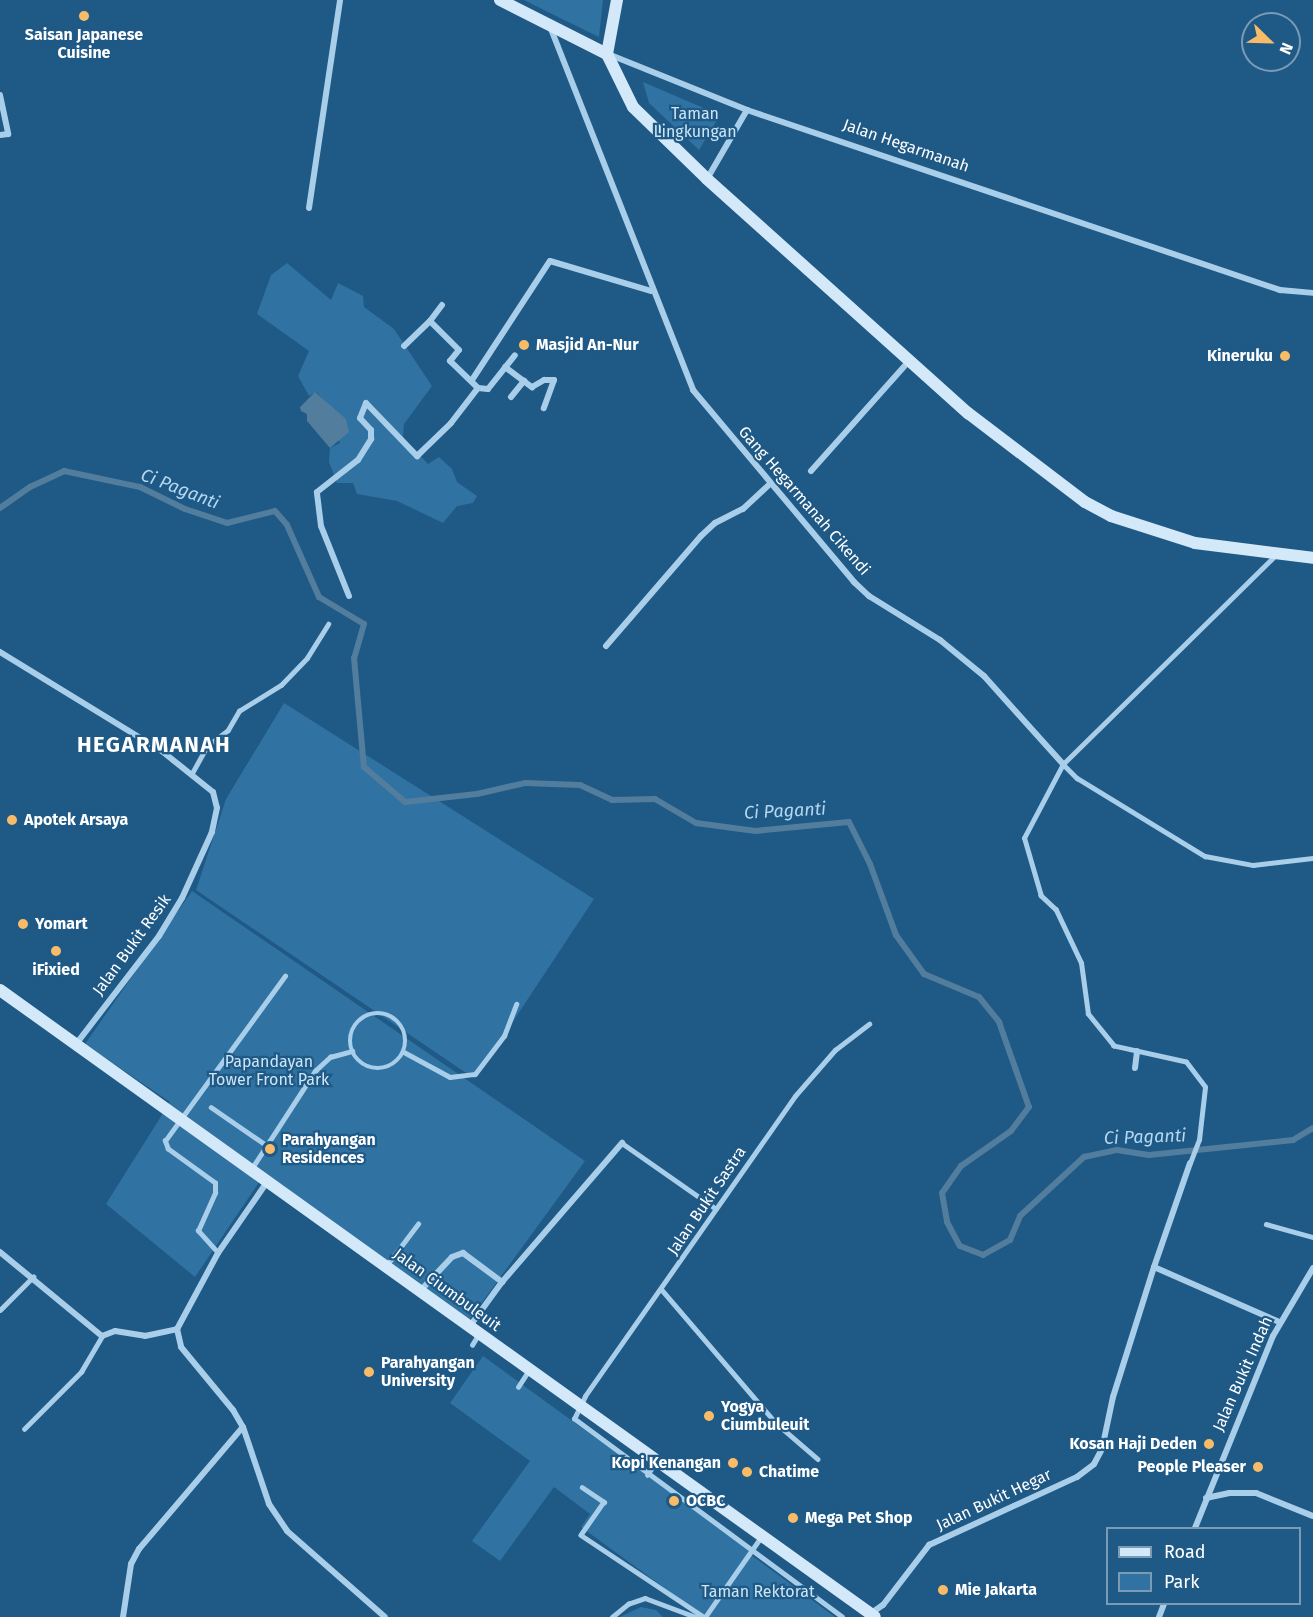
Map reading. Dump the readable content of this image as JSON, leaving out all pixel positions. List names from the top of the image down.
{
  "streets": {
    "main road": ["Jalan Hegarmanah", "Jalan Ciumbuleuit"],
    "street": [
      "Gang Hegarmanah Cikendi",
      "Jalan Bukit Resik",
      "Jalan Bukit Indah",
      "Jalan Bukit Hegar"
    ],
    "lane": ["Jalan Bukit Sastra"]
  },
  "crossings": [
    ["Jalan Hegarmanah", "Gang Hegarmanah Cikendi"],
    ["Jalan Bukit Resik", "Jalan Ciumbuleuit"],
    ["Jalan Bukit Sastra", "Jalan Ciumbuleuit"],
    ["Jalan Ciumbuleuit", "Jalan Bukit Hegar"]
  ],
  "districts": ["HEGARMANAH"],
  "water": ["Ci Paganti"],
  "parks": ["Taman Lingkungan", "Papandayan Tower Front Park", "Taman Rektorat"],
  "places": [
    "Saisan Japanese Cuisine",
    "Masjid An-Nur",
    "Kineruku",
    "Apotek Arsaya",
    "Yomart",
    "iFixied",
    "Parahyangan Residences",
    "Parahyangan University",
    "Yogya Ciumbuleuit",
    "Kosan Haji Deden",
    "Kopi Kenangan",
    "People Pleaser",
    "Chatime",
    "OCBC",
    "Mega Pet Shop",
    "Mie Jakarta"
  ],
  "legend": ["Road", "Park"],
  "north": "bottom right"
}
